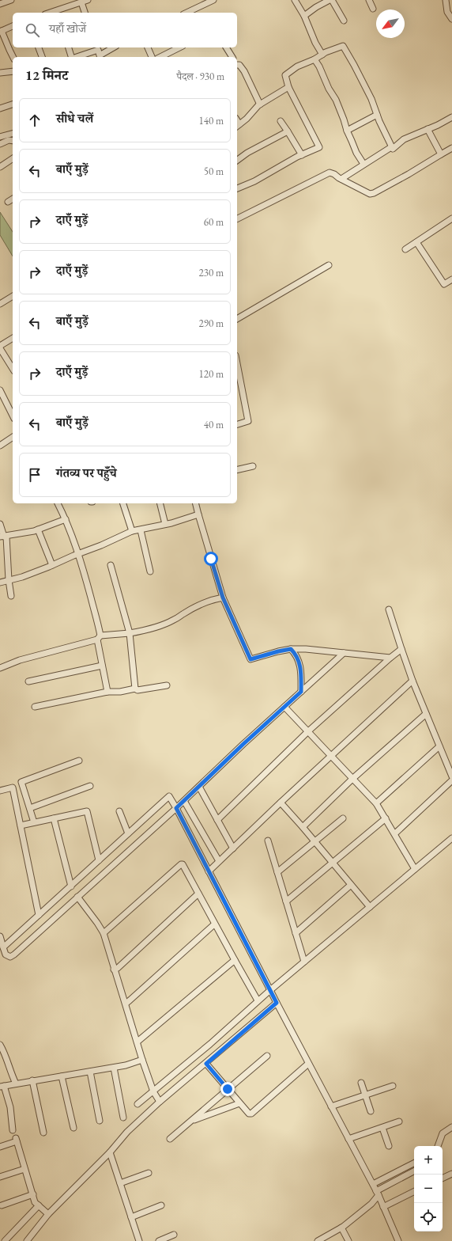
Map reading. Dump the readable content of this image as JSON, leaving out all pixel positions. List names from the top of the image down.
{
  "north": "bottom left",
  "page": {
    "search": "यहाँ खोजें",
    "heading": ["12 मिनट", "पैदल · 930 m"],
    "list": [
      ["सीधे चलें", "140 m"],
      ["बाएँ मुड़ें", "50 m"],
      ["दाएँ मुड़ें", "60 m"],
      ["दाएँ मुड़ें", "230 m"],
      ["बाएँ मुड़ें", "290 m"],
      ["दाएँ मुड़ें", "120 m"],
      ["बाएँ मुड़ें", "40 m"],
      "गंतव्य पर पहुँचे"
    ],
    "map_buttons": ["+", "−"]
  }
}
